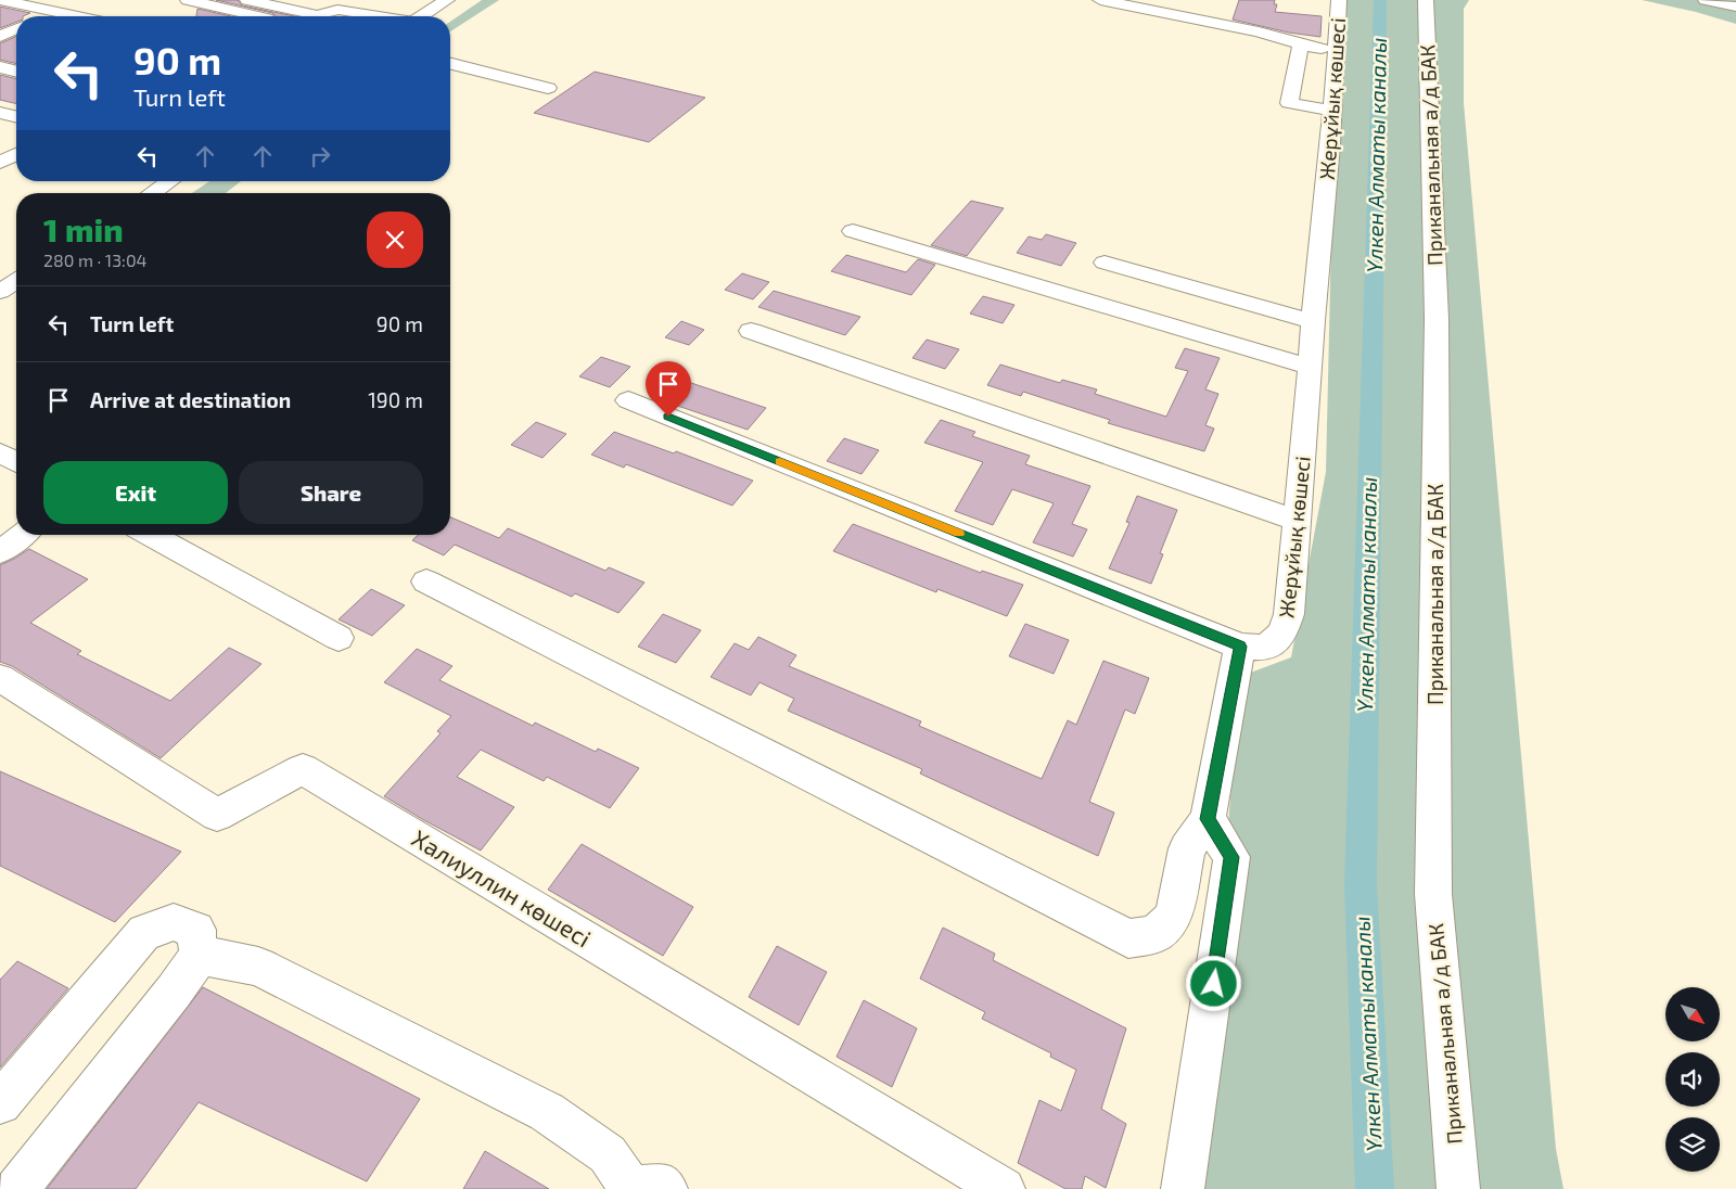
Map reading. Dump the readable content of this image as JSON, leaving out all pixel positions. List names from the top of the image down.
{
  "streets": {
    "street": ["Жерұйық көшесі", "Приканальная а/д БАК", "Халиуллин көшесі"]
  },
  "water": ["Үлкен Алматы каналы"],
  "north": "bottom right",
  "page": {
    "turn": ["90 m", "Turn left"],
    "heading": ["1 min", "280 m · 13:04"],
    "list": [
      {
        "name": "Turn left",
        "value": "90 m"
      },
      {
        "name": "Arrive at destination",
        "value": "190 m"
      }
    ],
    "buttons": ["Exit", "Share"]
  }
}
